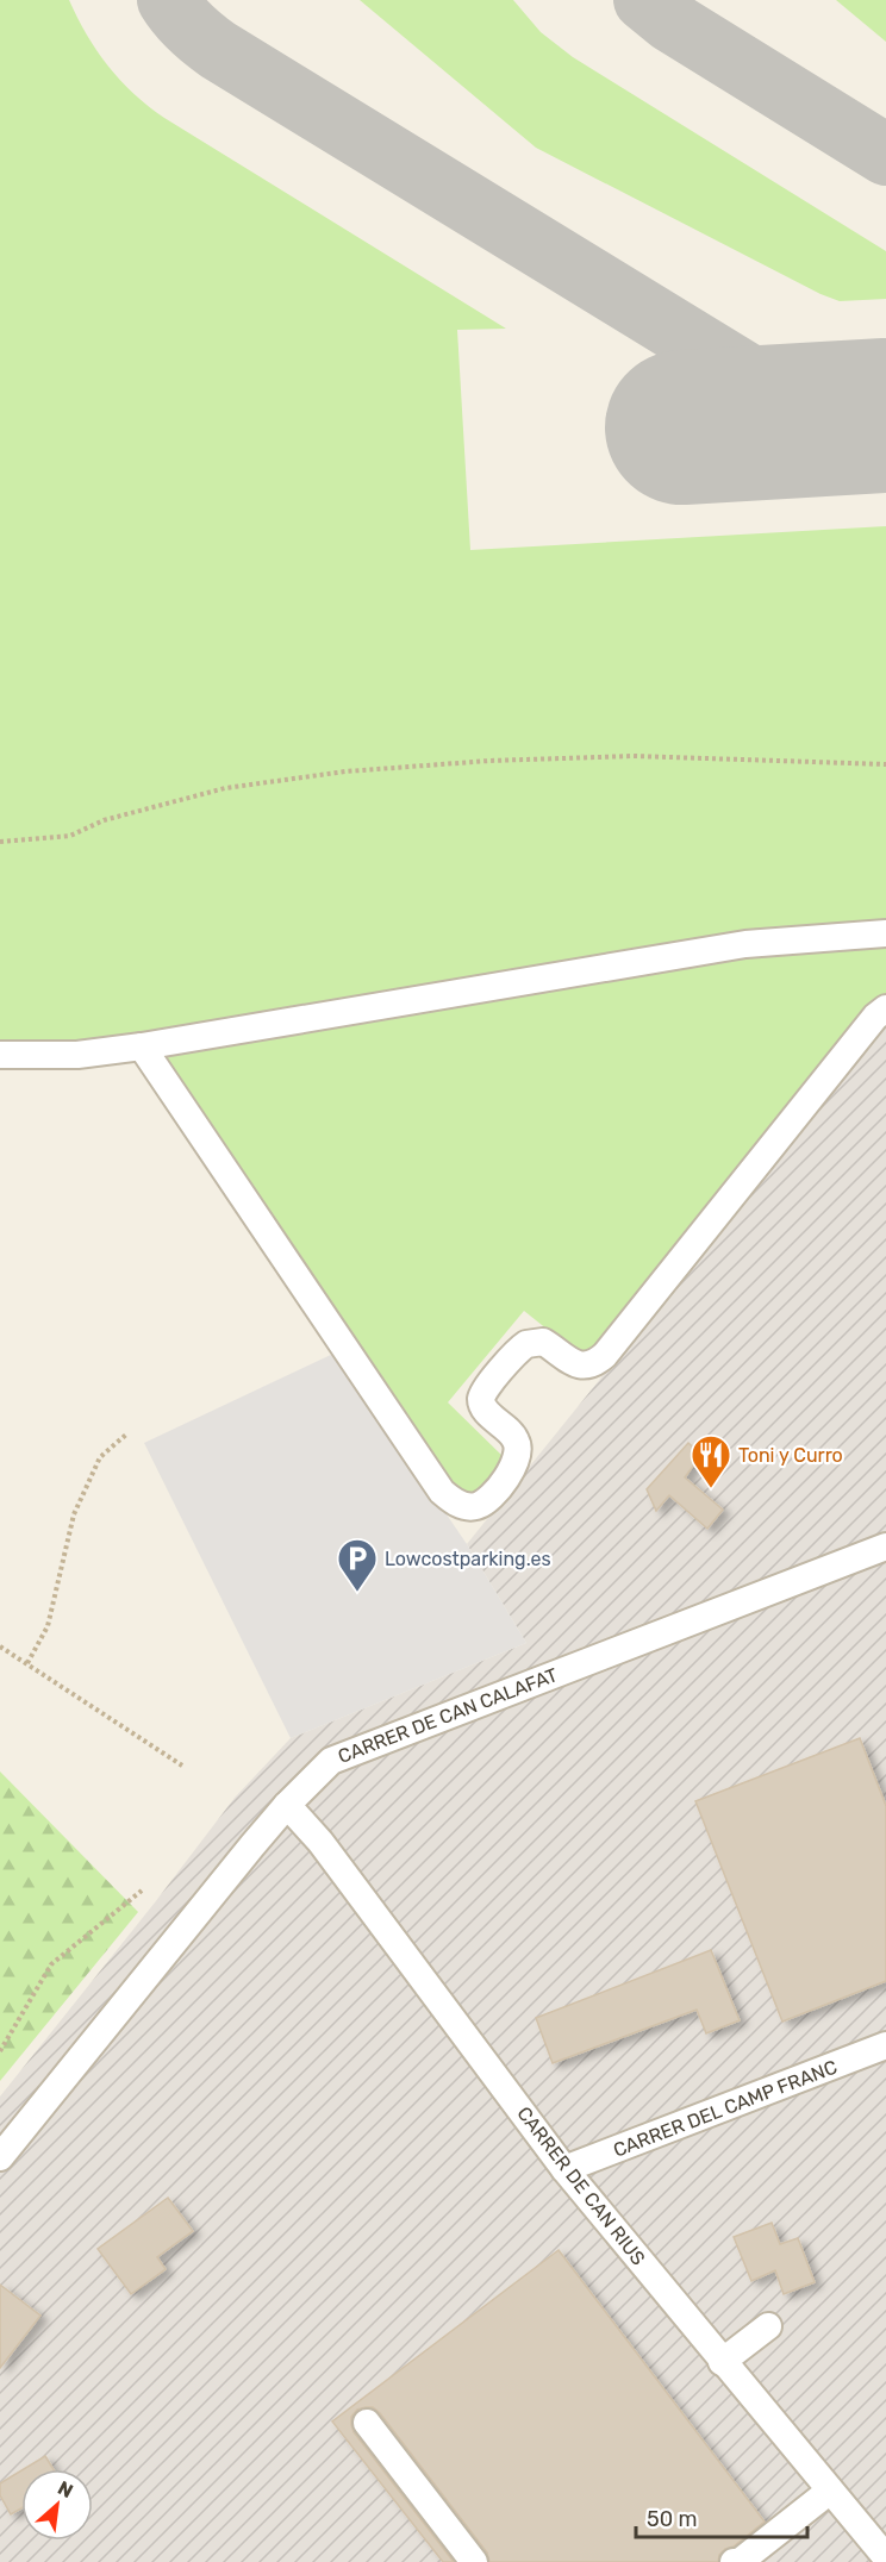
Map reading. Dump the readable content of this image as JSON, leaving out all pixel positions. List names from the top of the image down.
{
  "streets": {
    "street": ["CARRER DE CAN CALAFAT", "CARRER DEL CAMP FRANC", "CARRER DE CAN RIUS"]
  },
  "crossings": [
    ["CARRER DE CAN CALAFAT", "CARRER DE CAN RIUS"],
    ["CARRER DEL CAMP FRANC", "CARRER DE CAN RIUS"]
  ],
  "places": {
    "restaurant": ["Toni y Curro"],
    "parking": ["Lowcostparking.es"]
  },
  "scale_bar": "50 m",
  "north": "top right"
}
